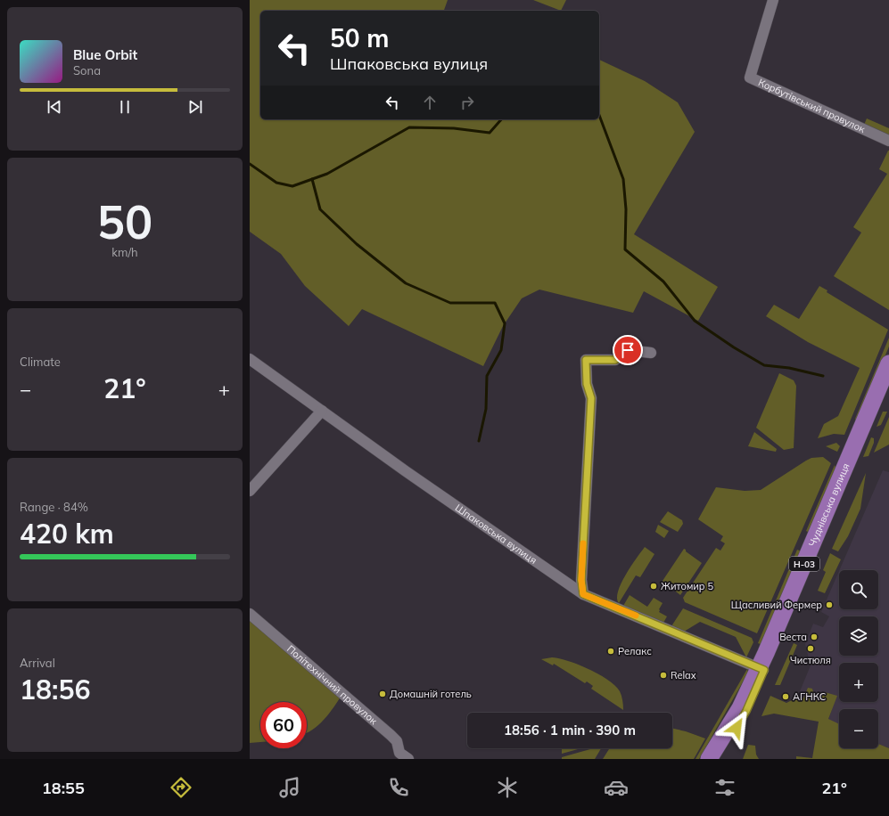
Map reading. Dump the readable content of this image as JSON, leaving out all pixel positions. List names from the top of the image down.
{
  "streets": {
    "main road": ["Чуднівська вулиця", "Н-03"],
    "street": ["Корбутівський провулок", "Шпаковська вулиця", "Політехнічний провулок"]
  },
  "crossings": [
    ["Чуднівська вулиця", "Шпаковська вулиця"]
  ],
  "places": [
    "Житомир 5",
    "Щасливий Фермер",
    "Веста",
    "Чистюля",
    "Релакс",
    "Relax",
    "Домашній готель",
    "АГНКС"
  ],
  "page": {
    "turn": ["50 m", "Шпаковська вулиця"],
    "song": ["Blue Orbit", "Sona"],
    "tile": [
      ["50", "km/h"],
      "Climate",
      ["Range · 84%", "420 km"],
      ["Arrival", "18:56"]
    ],
    "heat": ["−", "21°", "+"],
    "map_buttons": ["+", "−"],
    "limit": "60",
    "trip": "18:56 · 1 min · 390 m",
    "tabs": ["18:55", "21°"]
  }
}
